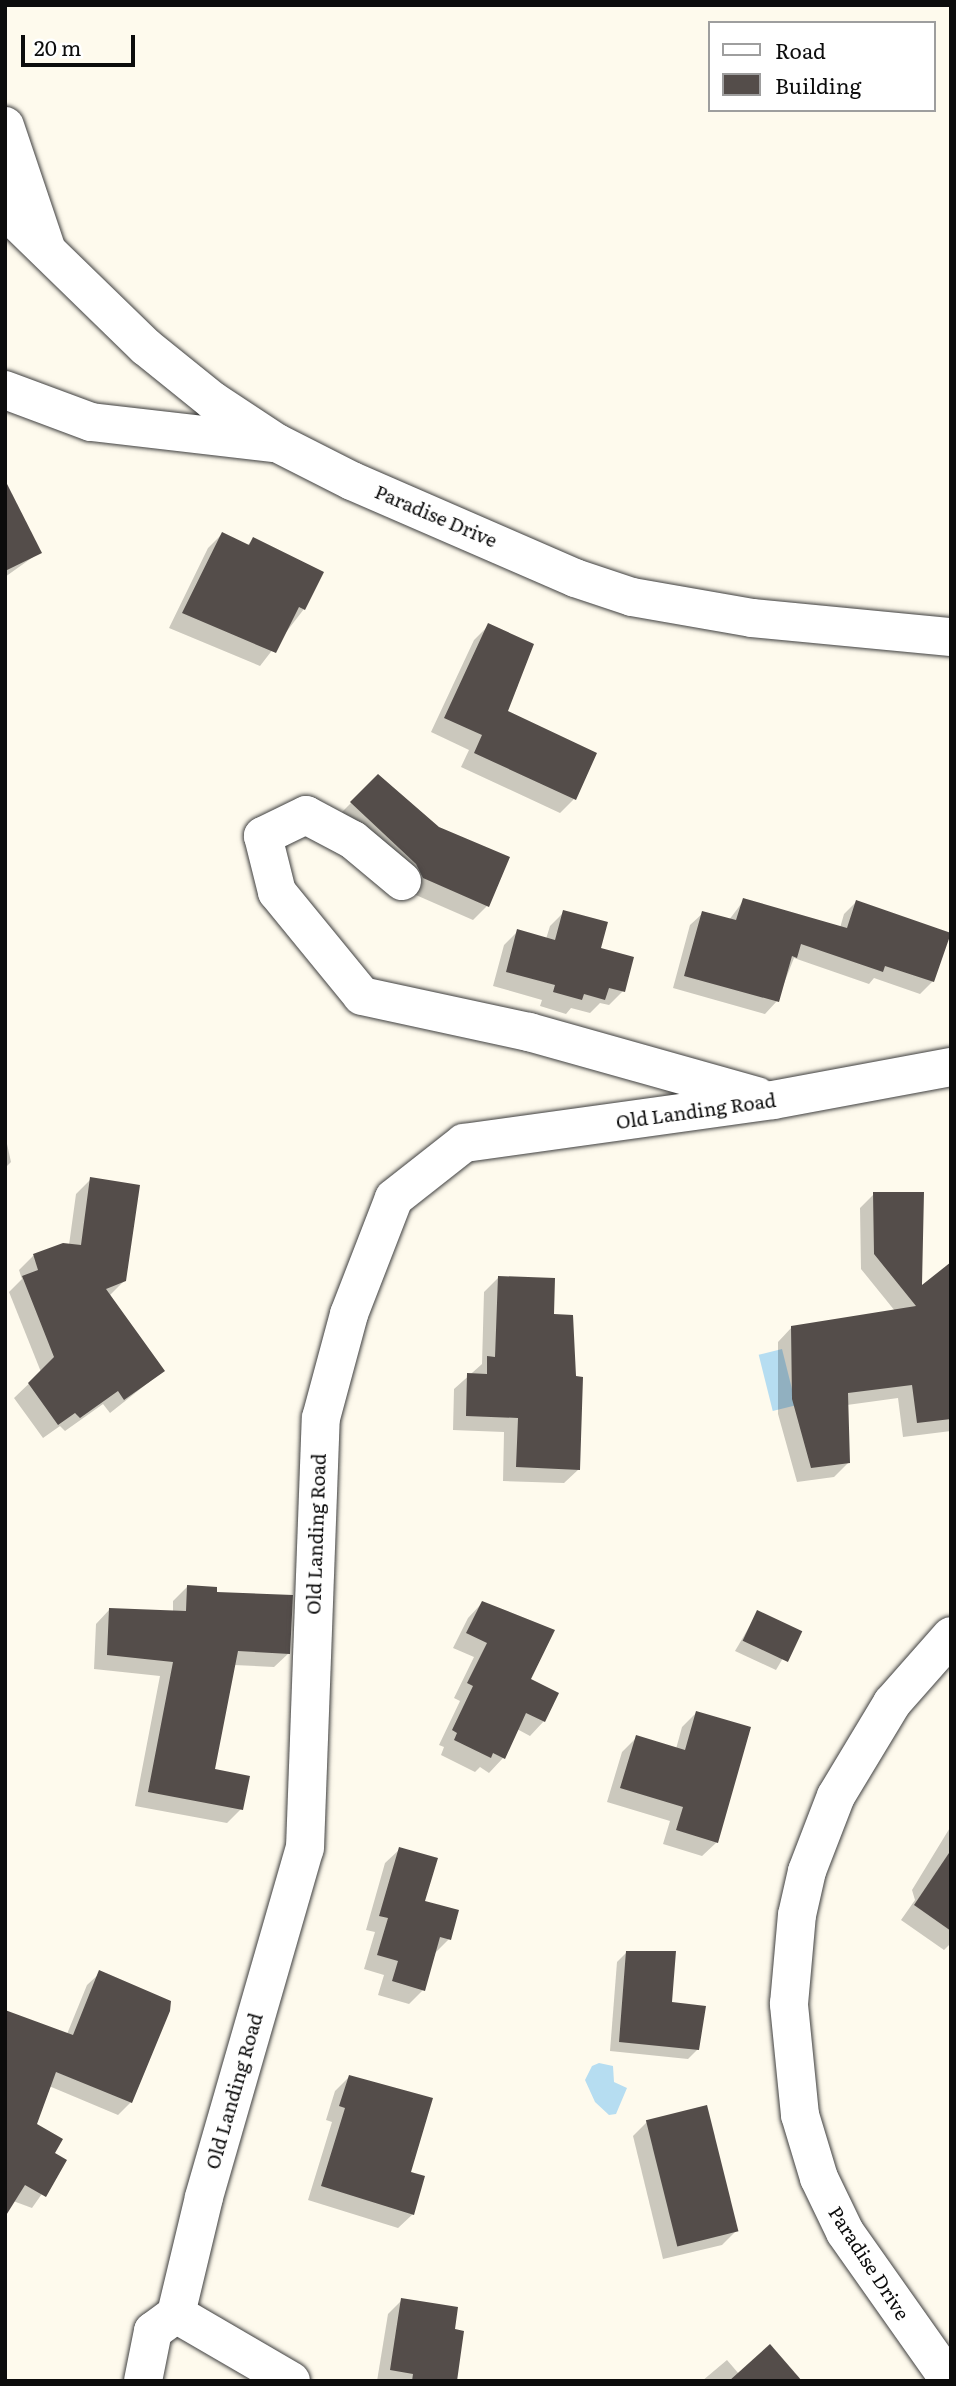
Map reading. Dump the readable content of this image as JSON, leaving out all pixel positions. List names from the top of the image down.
{
  "streets": {
    "street": ["Paradise Drive", "Old Landing Road"]
  },
  "legend": ["Road", "Building"],
  "scale_bar": "20 m"
}
